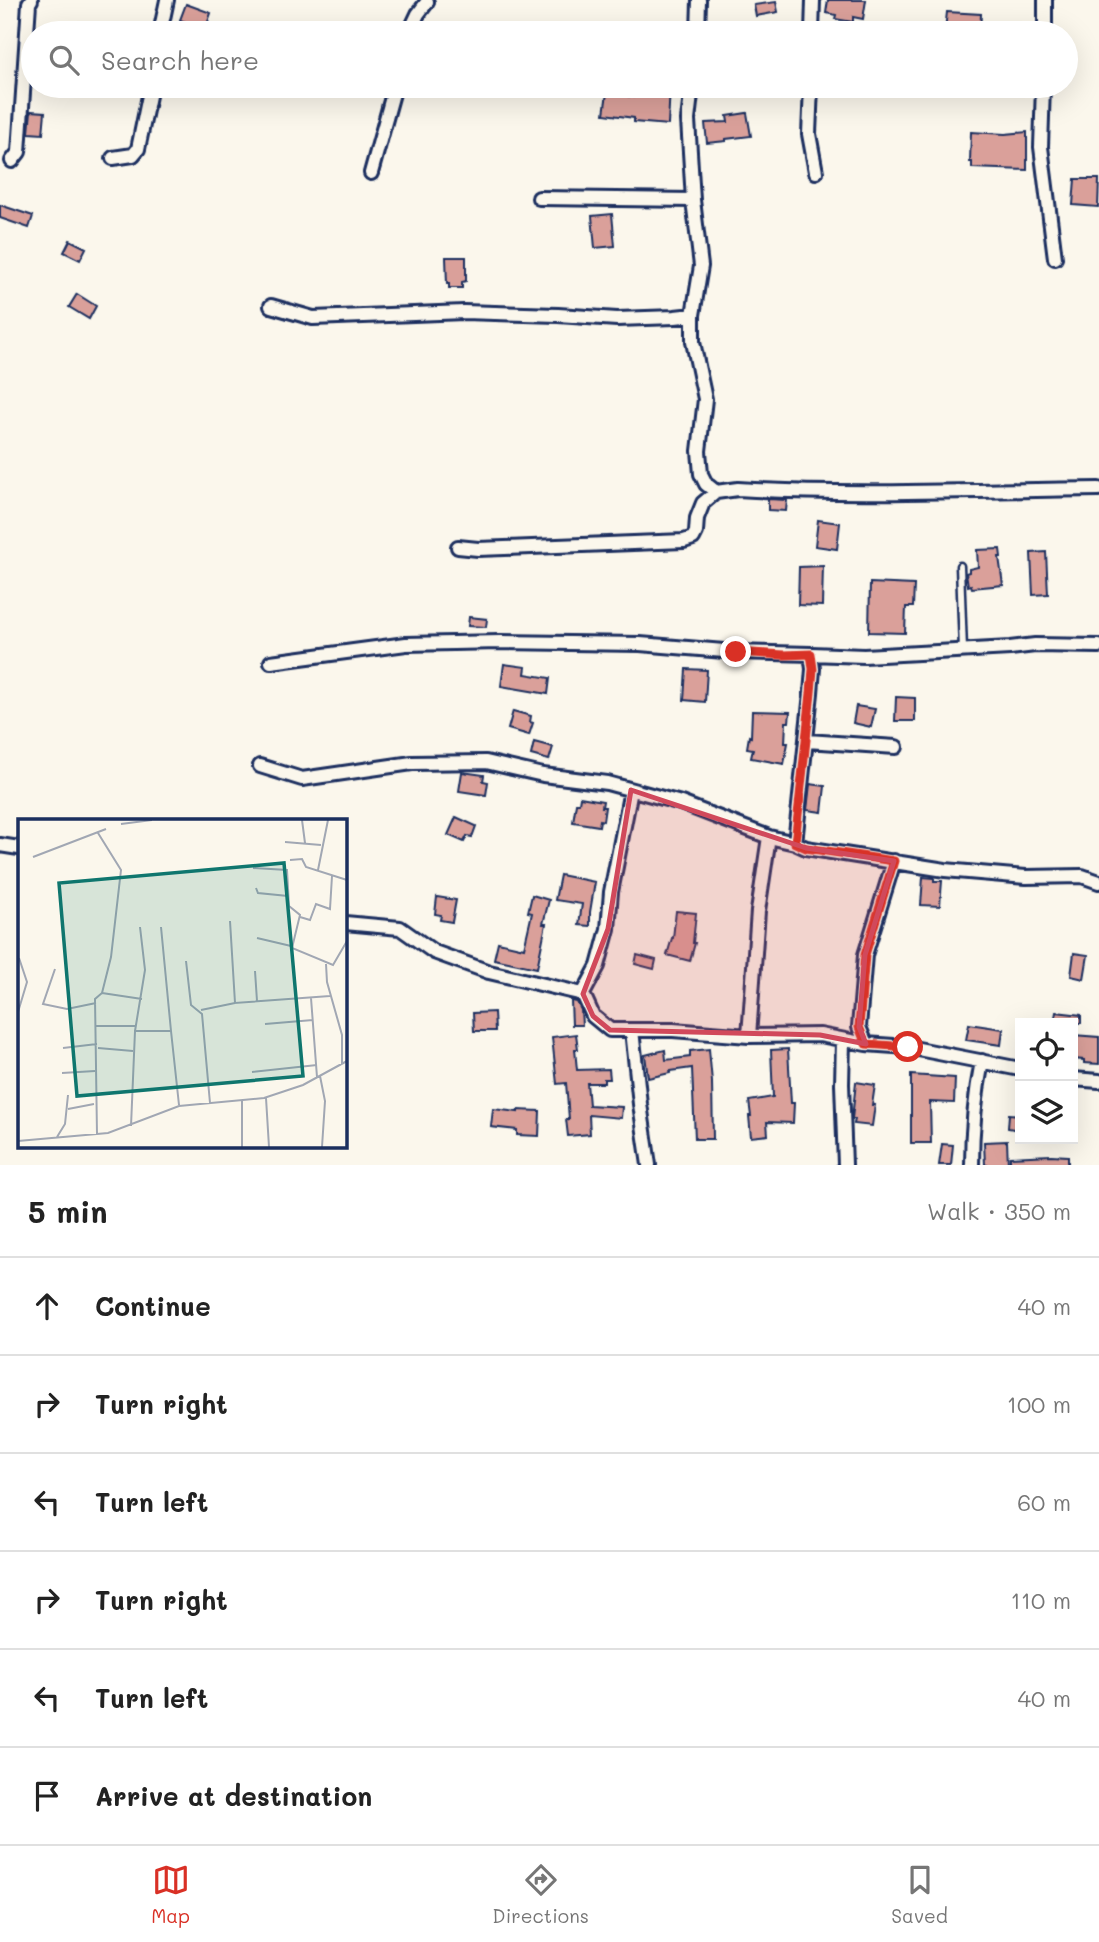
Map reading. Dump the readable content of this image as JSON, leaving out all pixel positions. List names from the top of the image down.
{
  "page": {
    "search": "Search here",
    "heading": ["5 min", "Walk · 350 m"],
    "list": [
      ["Continue", "40 m"],
      ["Turn right", "100 m"],
      ["Turn left", "60 m"],
      ["Turn right", "110 m"],
      ["Turn left", "40 m"],
      "Arrive at destination"
    ],
    "nav": ["Map", "Directions", "Saved"]
  }
}
